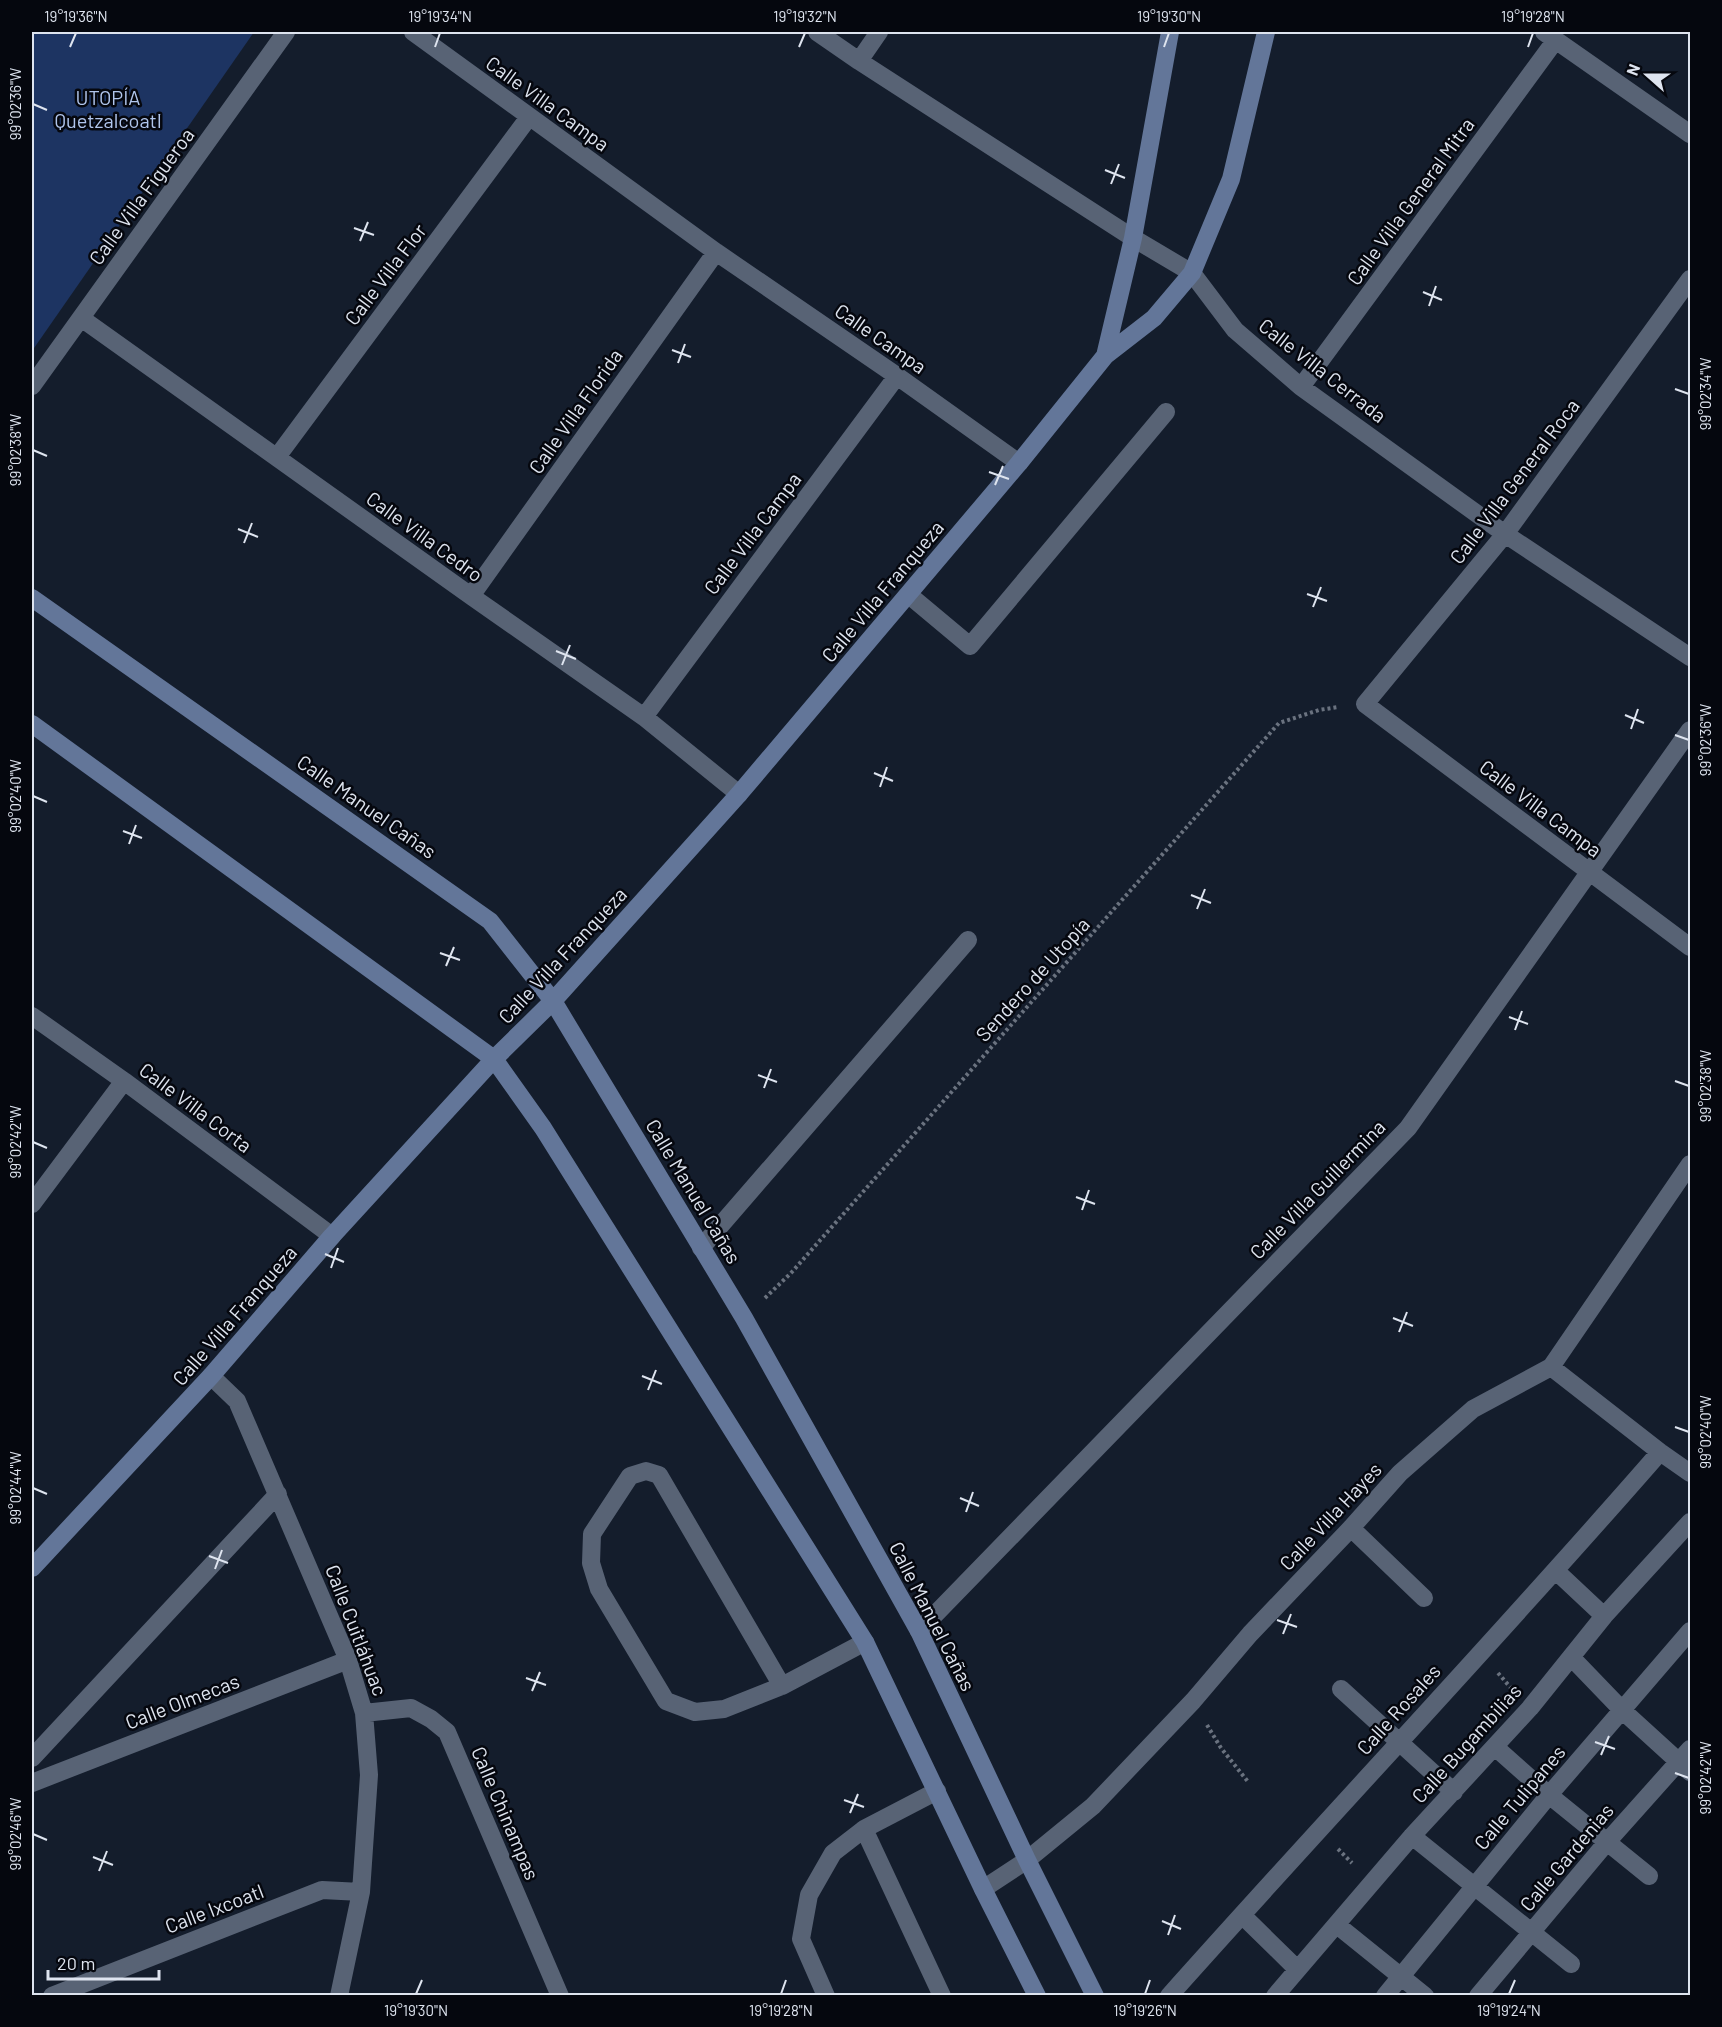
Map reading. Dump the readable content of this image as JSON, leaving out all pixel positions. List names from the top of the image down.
{
  "streets": {
    "street": [
      "Calle Villa Campa",
      "Calle Villa Figueroa",
      "Calle Villa General Mitra",
      "Calle Villa Flor",
      "Calle Campa",
      "Calle Villa Cerrada",
      "Calle Villa Florida",
      "Calle Villa General Roca",
      "Calle Villa Cedro",
      "Calle Villa Franqueza",
      "Calle Manuel Cañas",
      "Calle Villa Corta",
      "Calle Villa Guillermina",
      "Calle Villa Hayes",
      "Calle Cuitláhuac",
      "Calle Olmecas",
      "Calle Rosales",
      "Calle Bugambilias",
      "Calle Tulipanes",
      "Calle Chinampas",
      "Calle Gardenias",
      "Calle Ixcoatl"
    ],
    "path": ["Sendero de Utopía"]
  },
  "crossings": [
    ["Calle Villa Campa", "Calle Villa Flor"],
    ["Calle Villa Campa", "Calle Campa"],
    ["Calle Villa Campa", "Calle Villa Florida"],
    ["Calle Villa Campa", "Calle Villa General Roca"],
    ["Calle Villa Campa", "Calle Villa Cedro"],
    ["Calle Villa Campa", "Sendero de Utopía"],
    ["Calle Villa Campa", "Calle Villa Guillermina"],
    ["Calle Villa Figueroa", "Calle Villa Cedro"],
    ["Calle Villa General Mitra", "Calle Villa Cerrada"],
    ["Calle Villa Flor", "Calle Villa Cedro"],
    ["Calle Campa", "Calle Villa Florida"],
    ["Calle Campa", "Calle Villa Franqueza"],
    ["Calle Villa Cerrada", "Calle Villa General Roca"],
    ["Calle Villa Cerrada", "Calle Villa Franqueza"],
    ["Calle Villa Florida", "Calle Villa Cedro"],
    ["Calle Villa General Roca", "Sendero de Utopía"],
    ["Calle Villa Cedro", "Calle Villa Franqueza"],
    ["Calle Villa Franqueza", "Calle Manuel Cañas"],
    ["Calle Villa Franqueza", "Calle Villa Corta"],
    ["Calle Villa Franqueza", "Calle Cuitláhuac"],
    ["Calle Manuel Cañas", "Sendero de Utopía"],
    ["Calle Manuel Cañas", "Calle Villa Guillermina"],
    ["Calle Manuel Cañas", "Calle Villa Hayes"],
    ["Calle Cuitláhuac", "Calle Olmecas"],
    ["Calle Cuitláhuac", "Calle Chinampas"],
    ["Calle Cuitláhuac", "Calle Ixcoatl"]
  ],
  "parks": ["UTOPÍA Quetzalcoatl"],
  "scale_bar": "20 m",
  "north": "left",
  "coordinates": [
    "19°19'36\"N",
    "19°19'34\"N",
    "19°19'32\"N",
    "19°19'30\"N",
    "19°19'28\"N",
    "99°02'36\"W",
    "99°02'34\"W",
    "99°02'38\"W",
    "99°02'40\"W",
    "99°02'42\"W",
    "99°02'44\"W",
    "99°02'46\"W",
    "19°19'26\"N",
    "19°19'24\"N"
  ]
}
